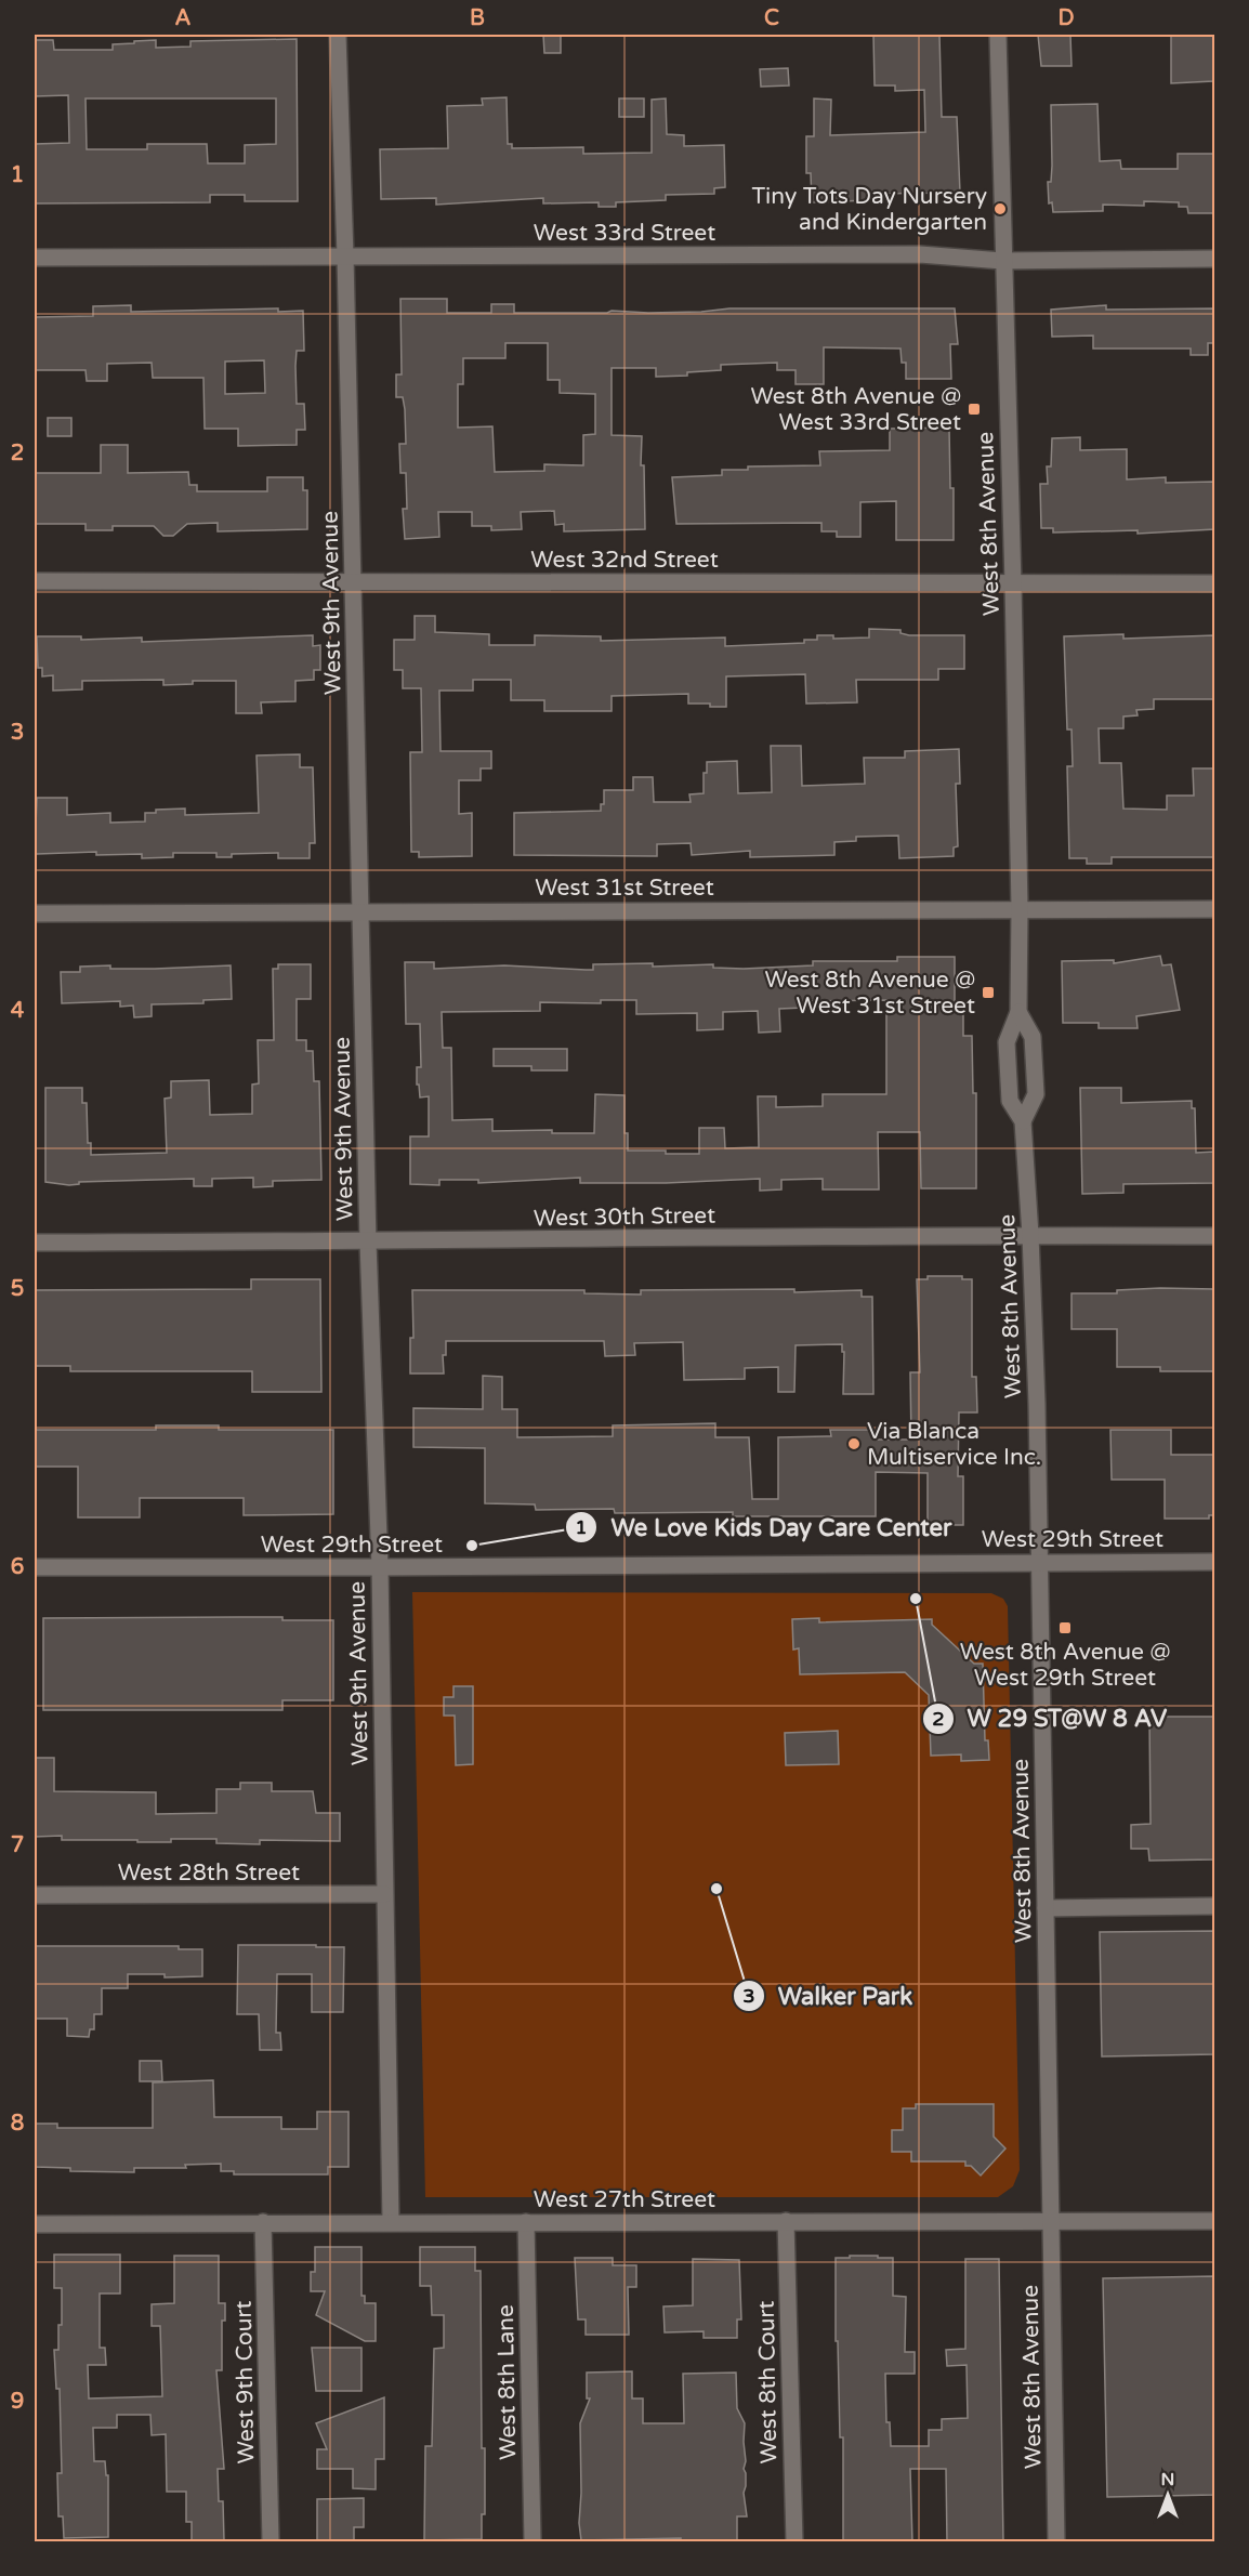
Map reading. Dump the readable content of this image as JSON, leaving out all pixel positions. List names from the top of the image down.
{
  "streets": {
    "street": [
      "West 33rd Street",
      "West 8th Avenue",
      "West 32nd Street",
      "West 9th Avenue",
      "West 31st Street",
      "West 30th Street",
      "West 29th Street",
      "West 28th Street",
      "West 27th Street",
      "West 9th Court",
      "West 8th Lane",
      "West 8th Court"
    ]
  },
  "crossings": [
    ["West 33rd Street", "West 8th Avenue"],
    ["West 33rd Street", "West 9th Avenue"],
    ["West 8th Avenue", "West 32nd Street"],
    ["West 8th Avenue", "West 31st Street"],
    ["West 8th Avenue", "West 30th Street"],
    ["West 8th Avenue", "West 29th Street"],
    ["West 8th Avenue", "West 27th Street"],
    ["West 32nd Street", "West 9th Avenue"],
    ["West 9th Avenue", "West 31st Street"],
    ["West 9th Avenue", "West 30th Street"],
    ["West 9th Avenue", "West 29th Street"],
    ["West 9th Avenue", "West 28th Street"],
    ["West 9th Avenue", "West 27th Street"],
    ["West 27th Street", "West 9th Court"],
    ["West 27th Street", "West 8th Lane"],
    ["West 27th Street", "West 8th Court"]
  ],
  "places": {
    "other": [
      "Tiny Tots Day Nursery and Kindergarten",
      "Via Blanca Multiservice Inc.",
      "We Love Kids Day Care Center",
      "W 29 ST@W 8 AV",
      "Walker Park"
    ],
    "transit": ["West 8th Avenue @ West 33rd Street", "West 8th Avenue @ West 31st Street", "West 8th Avenue @ West 29th Street"]
  },
  "north": "top",
  "grid": {
    "columns": [
      "A",
      "B",
      "C",
      "D"
    ],
    "rows": [
      "1",
      "2",
      "3",
      "4",
      "5",
      "6",
      "7",
      "8",
      "9"
    ]
  }
}
